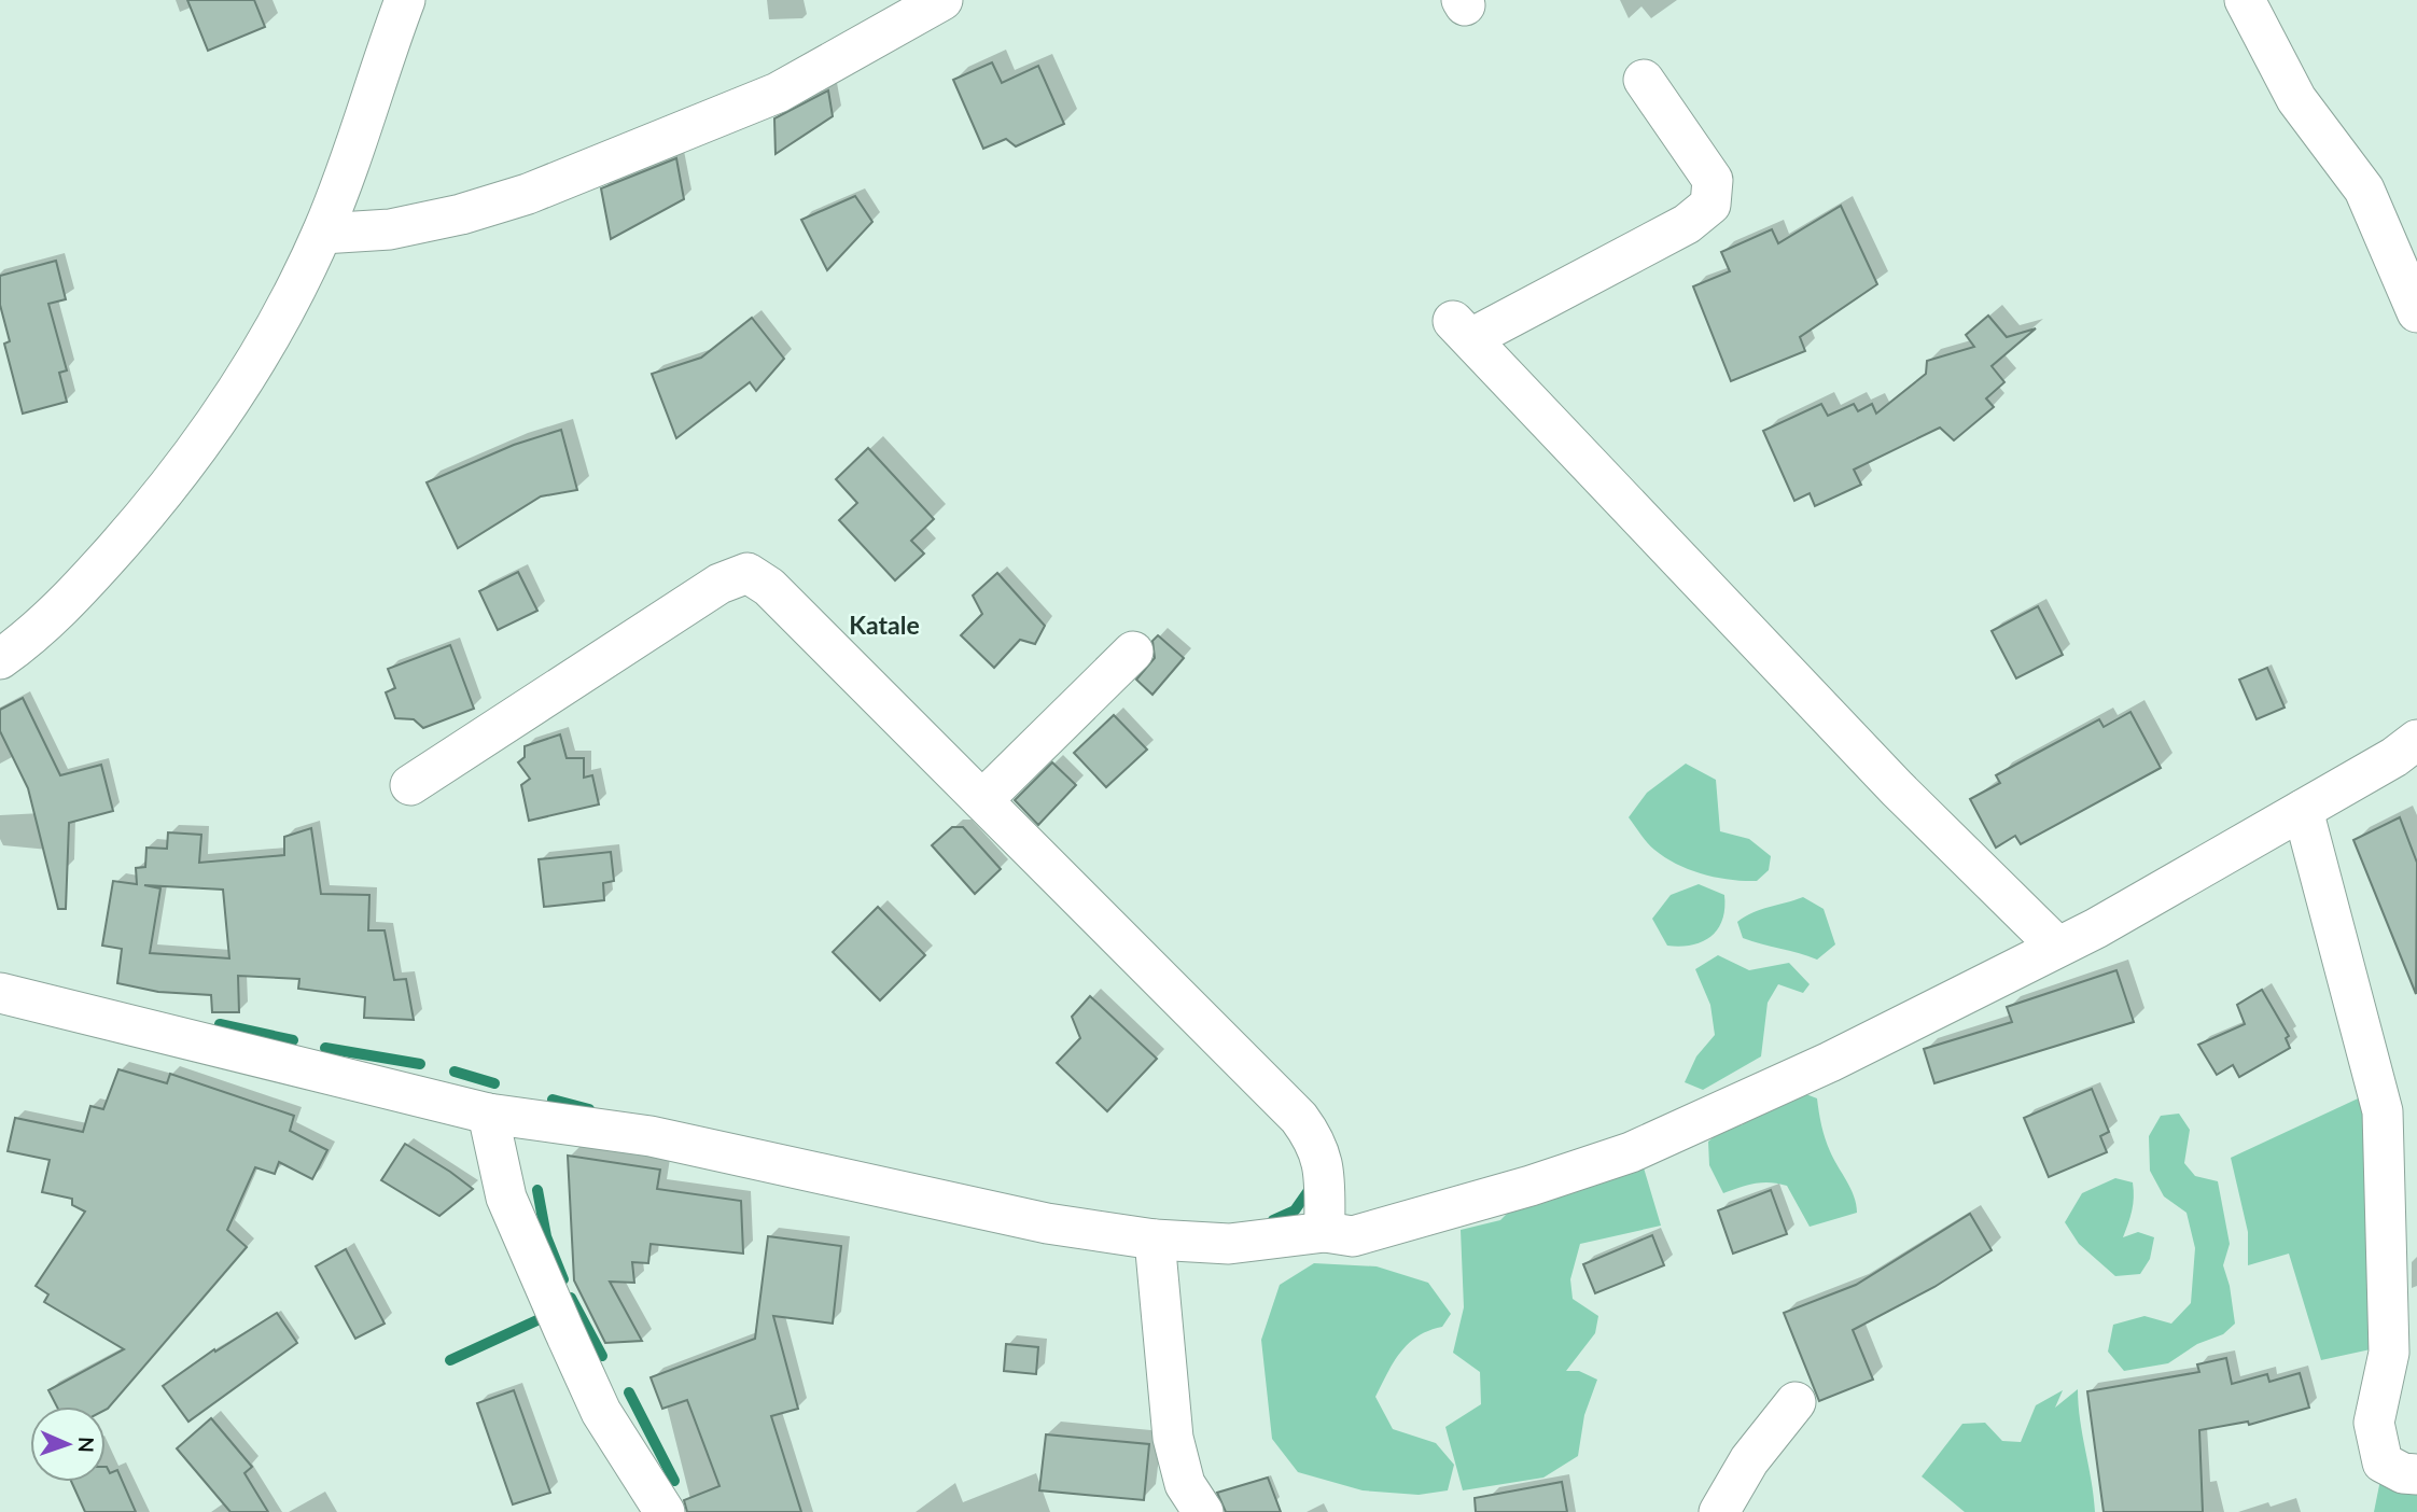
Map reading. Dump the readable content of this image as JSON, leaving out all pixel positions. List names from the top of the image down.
{
  "districts": ["Katale"],
  "north": "right"
}
